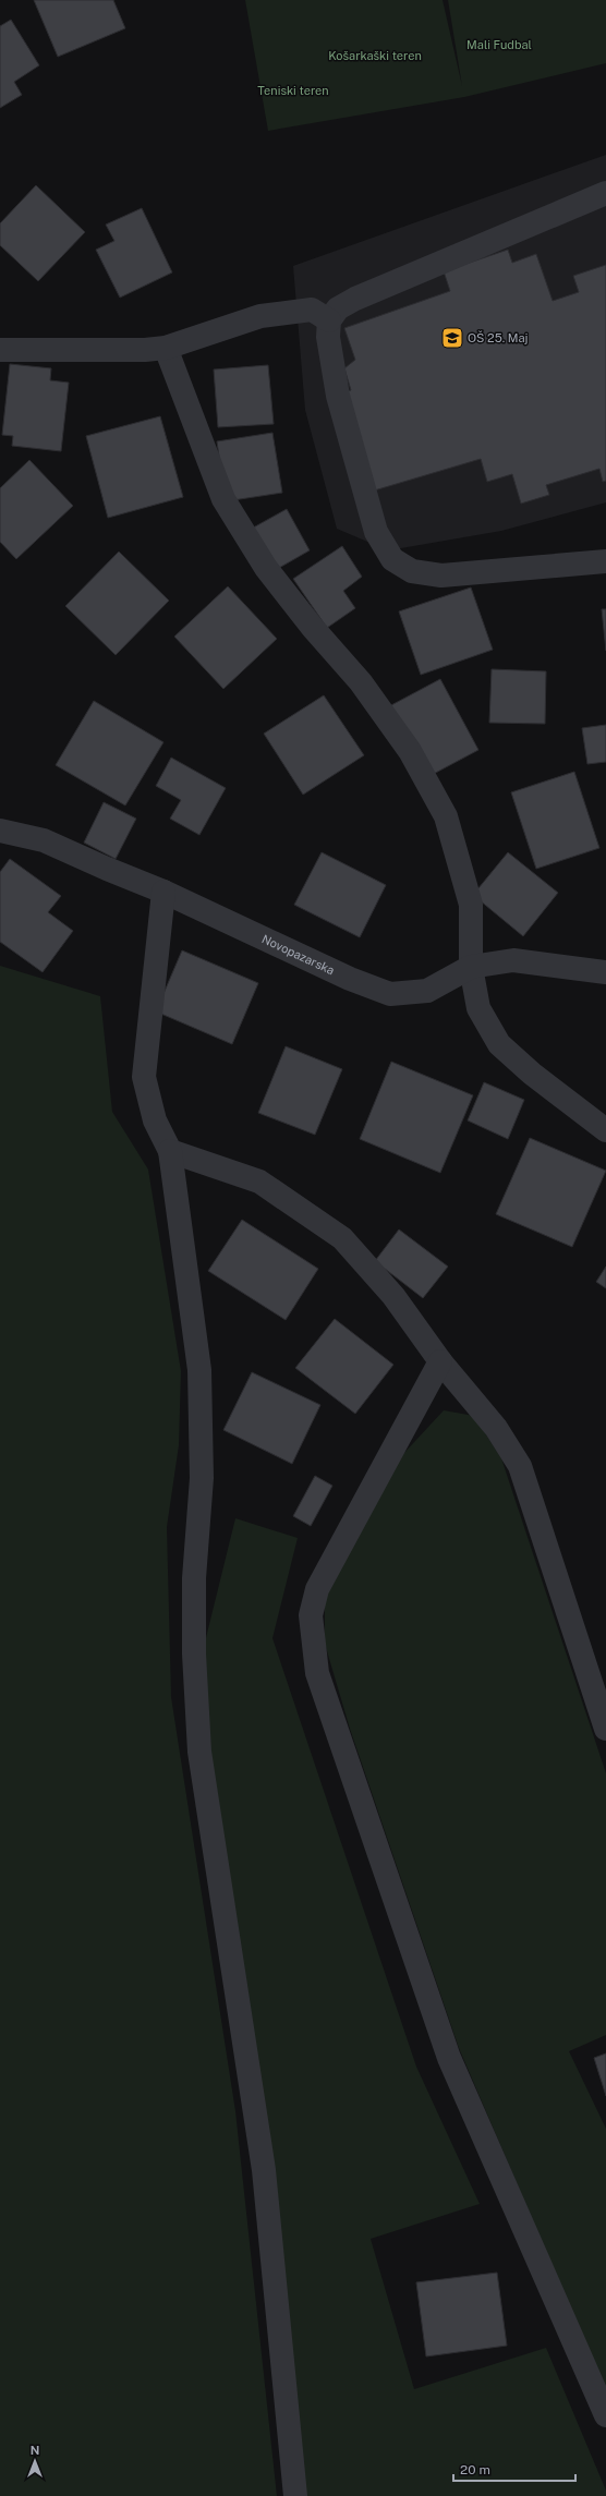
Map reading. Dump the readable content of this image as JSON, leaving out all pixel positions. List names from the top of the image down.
{
  "streets": {
    "street": ["Novopazarska"]
  },
  "parks": ["Mali Fudbal", "Košarkaški teren", "Teniski teren"],
  "places": {
    "school or university": ["OŠ 25. Maj"]
  },
  "scale_bar": "20 m",
  "north": "top"
}
